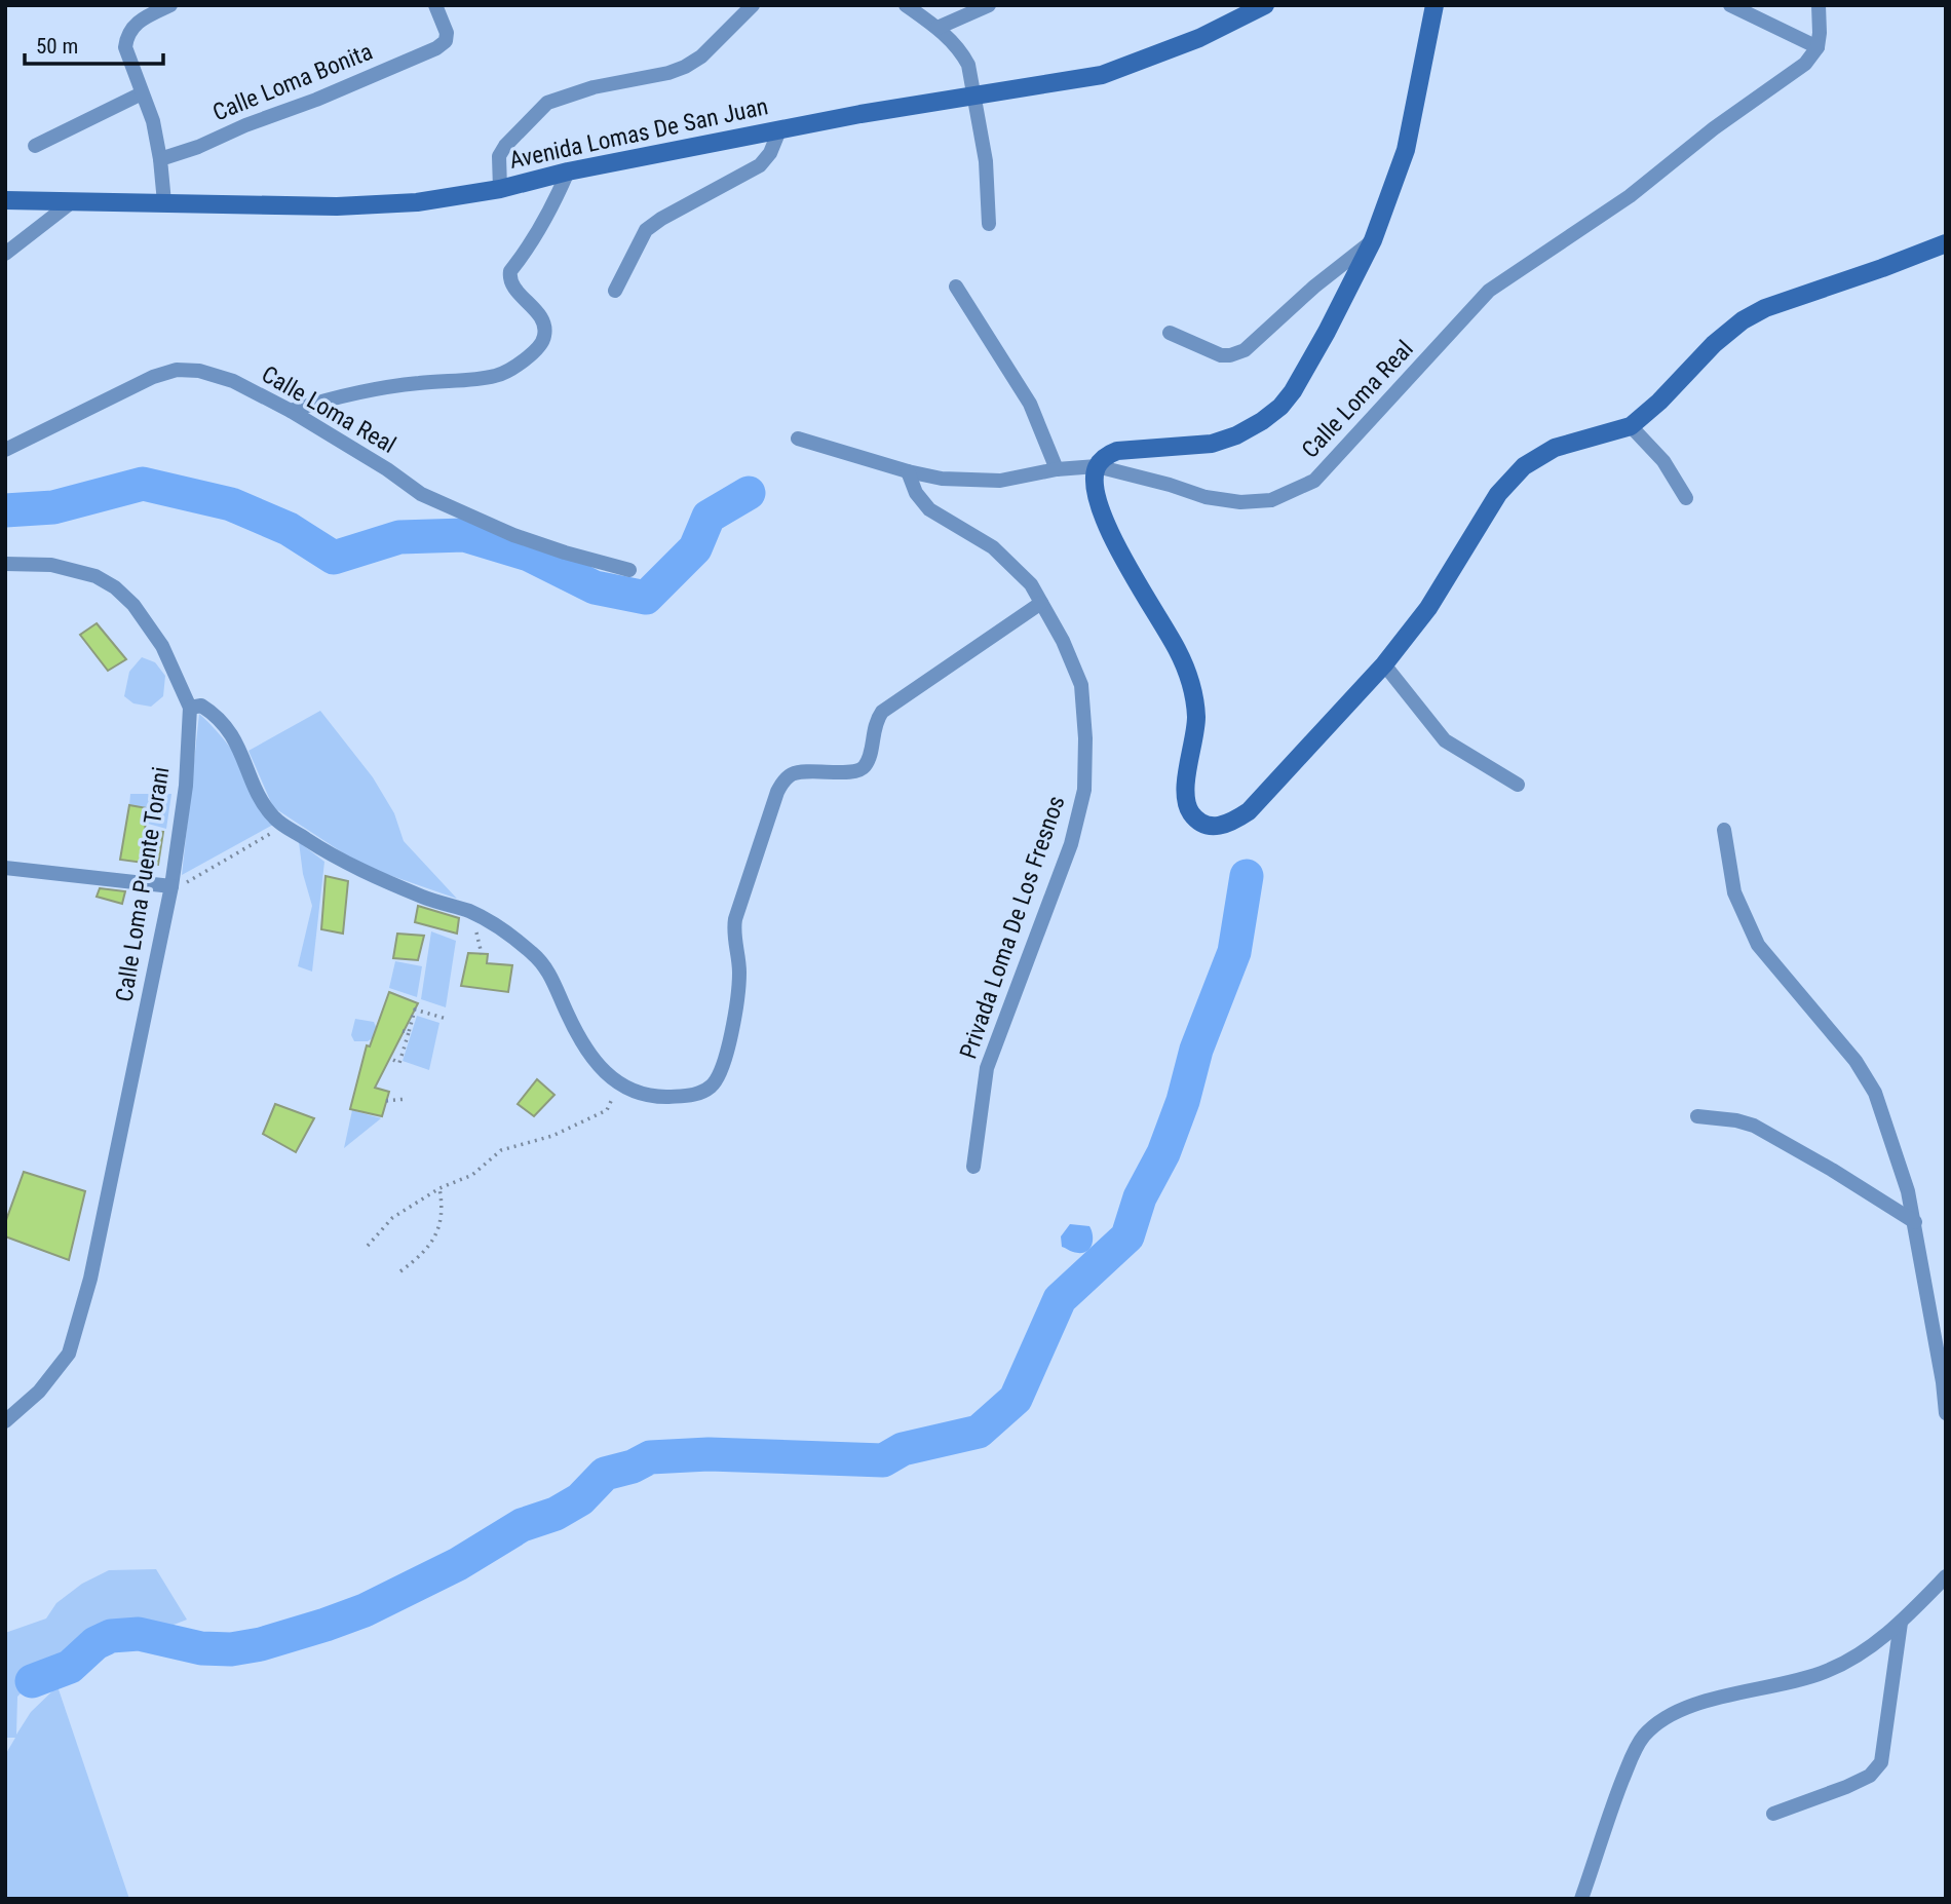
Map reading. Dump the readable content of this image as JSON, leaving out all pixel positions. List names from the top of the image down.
{
  "streets": {
    "main road": ["Avenida Lomas De San Juan"],
    "street": [
      "Calle Loma Bonita",
      "Calle Loma Real",
      "Calle Loma Puente Torani",
      "Privada Loma De Los Fresnos"
    ]
  },
  "crossings": [
    ["Calle Loma Real", "Privada Loma De Los Fresnos"]
  ],
  "scale_bar": "50 m"
}
